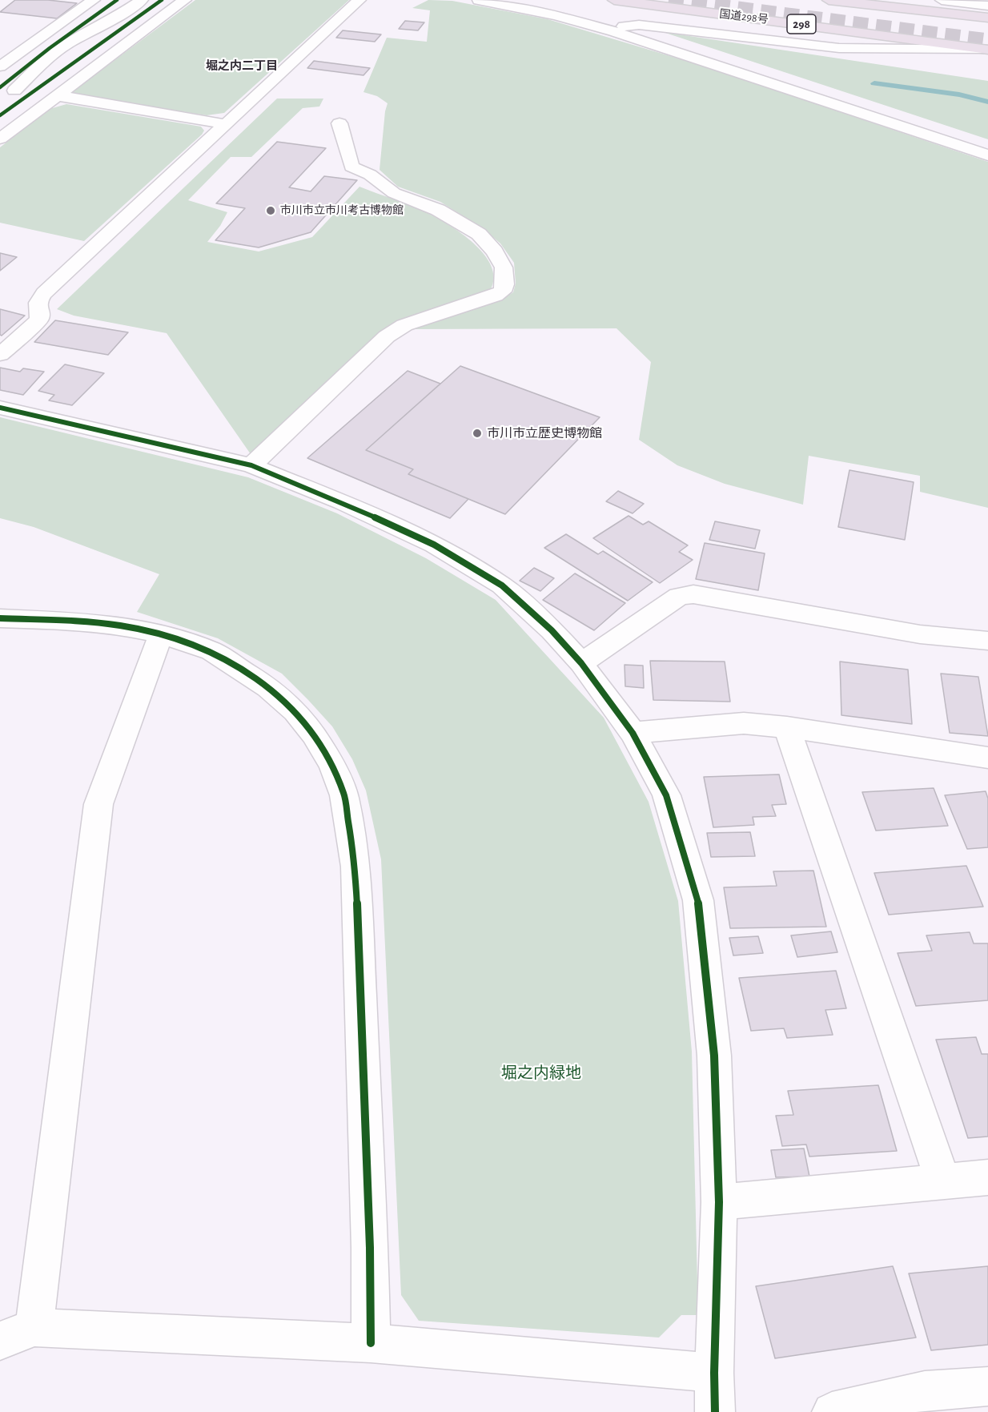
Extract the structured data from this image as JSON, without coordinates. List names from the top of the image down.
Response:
{
  "streets": {
    "highway": ["国道298号", "298"]
  },
  "districts": ["堀之内二丁目"],
  "parks": ["堀之内緑地"],
  "places": ["市川市立市川考古博物館", "市川市立歴史博物館"]
}
